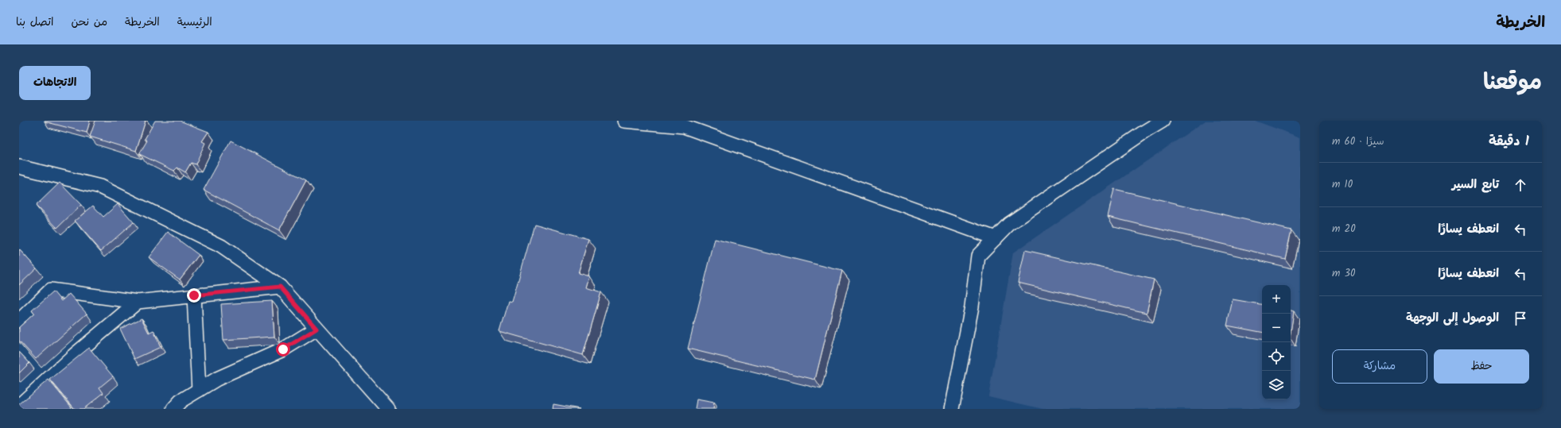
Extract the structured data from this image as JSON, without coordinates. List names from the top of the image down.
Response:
{
  "page": {
    "header": "الخريطة",
    "nav": [
      "الرئيسية",
      "الخريطة",
      "من نحن",
      "اتصل بنا"
    ],
    "title": "موقعنا",
    "buttons": [
      "الاتجاهات",
      ["حفظ", "مشاركة"]
    ],
    "heading": ["1 دقيقة", "سيرًا · 60 m"],
    "list": [
      ["تابع السير", "10 m"],
      ["انعطف يسارًا", "20 m"],
      ["انعطف يسارًا", "30 m"],
      "الوصول إلى الوجهة"
    ],
    "map_buttons": ["+", "−"]
  }
}
